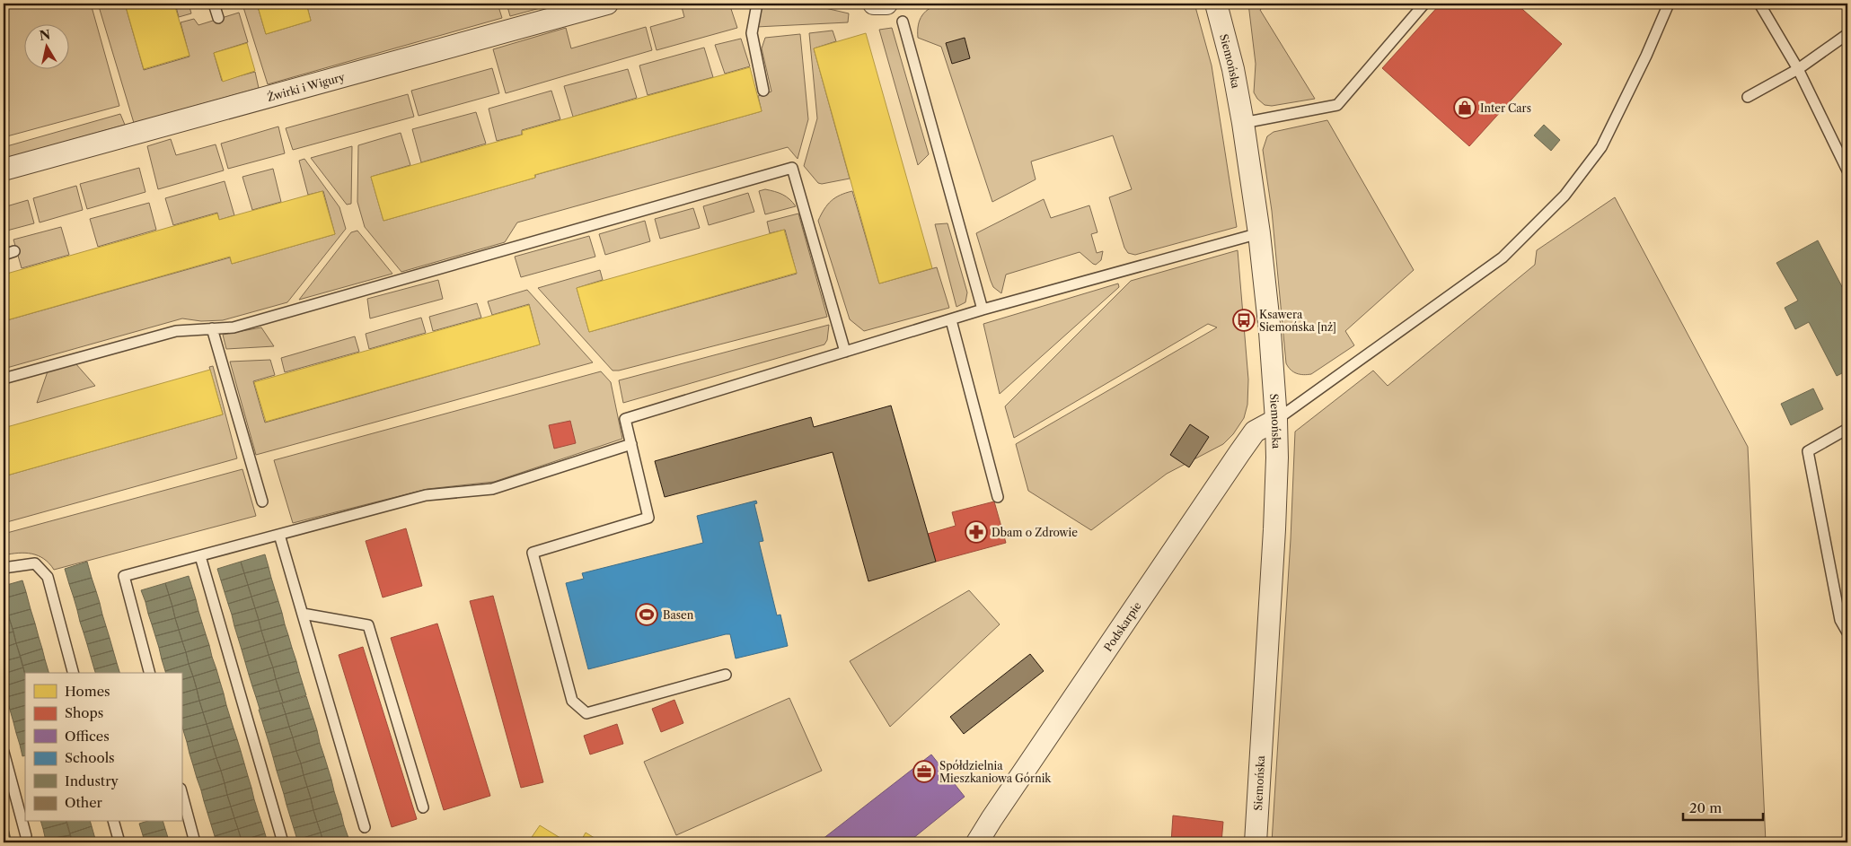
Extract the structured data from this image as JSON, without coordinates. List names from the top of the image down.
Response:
{
  "streets": {
    "street": ["Siemońska", "Żwirki i Wigury", "Podskarpie"]
  },
  "crossings": [
    ["Siemońska", "Podskarpie"]
  ],
  "places": {
    "shop": ["Inter Cars"],
    "bus stop": ["Ksawera Siemońska [nż]"],
    "pharmacy": ["Dbam o Zdrowie"],
    "sports": ["Basen"],
    "office": ["Spółdzielnia Mieszkaniowa Górnik"]
  },
  "legend": [
    "Homes",
    "Shops",
    "Offices",
    "Schools",
    "Industry",
    "Other"
  ],
  "scale_bar": "20 m",
  "north": "top"
}
